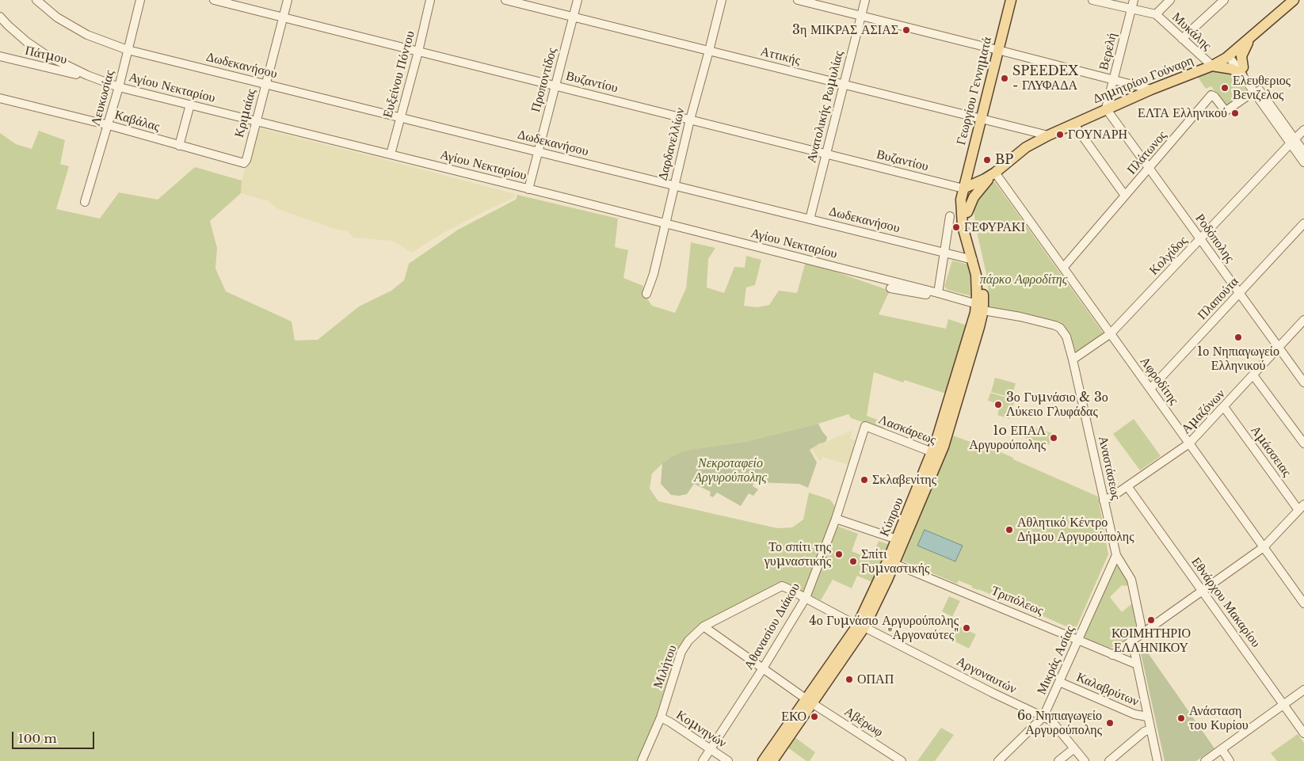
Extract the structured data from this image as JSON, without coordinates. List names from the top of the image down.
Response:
{
  "streets": {
    "main road": ["Δημητρίου Γούναρη", "Γεωργίου Γεννηματά", "Κύπρου"],
    "street": [
      "Μυκάλης",
      "Βερελή",
      "Πάτμου",
      "Αττικής",
      "Δωδεκανήσου",
      "Ευξείνου Πόντου",
      "Προποντίδος",
      "Βυζαντίου",
      "Αγίου Νεκταρίου",
      "Λευκωσίας",
      "Ανατολικής Ρωμυλίας",
      "Κριμαίας",
      "Καβάλας",
      "Δαρδανελλίων",
      "Πλάτωνος",
      "Ροδόπολης",
      "Κολχίδος",
      "Πλαπούτα",
      "Αφροδίτης",
      "Αμαζόνων",
      "Λασκάρεως",
      "Αμάσσειας",
      "Αναστάσεως",
      "Τριπόλεως",
      "Εθνάρχου Μακαρίου",
      "Αθανασίου Διάκου",
      "Μικράς Ασίας",
      "Μιλήτου",
      "Αργοναυτών",
      "Καλαβρύτων",
      "Αβέρωφ",
      "Κομνηνών"
    ]
  },
  "crossings": [
    ["Μυκάλης", "Δημητρίου Γούναρη"],
    ["Βερελή", "Δημητρίου Γούναρη"],
    ["Βερελή", "Ροδόπολης"],
    ["Πάτμου", "Αγίου Νεκταρίου"],
    ["Αττικής", "Προποντίδος"],
    ["Αττικής", "Δημητρίου Γούναρη"],
    ["Αττικής", "Γεωργίου Γεννηματά"],
    ["Αττικής", "Ανατολικής Ρωμυλίας"],
    ["Αττικής", "Δαρδανελλίων"],
    ["Δωδεκανήσου", "Ευξείνου Πόντου"],
    ["Δωδεκανήσου", "Προποντίδος"],
    ["Δωδεκανήσου", "Γεωργίου Γεννηματά"],
    ["Δωδεκανήσου", "Λευκωσίας"],
    ["Δωδεκανήσου", "Ανατολικής Ρωμυλίας"],
    ["Δωδεκανήσου", "Κριμαίας"],
    ["Δωδεκανήσου", "Δαρδανελλίων"],
    ["Ευξείνου Πόντου", "Βυζαντίου"],
    ["Ευξείνου Πόντου", "Αγίου Νεκταρίου"],
    ["Προποντίδος", "Βυζαντίου"],
    ["Προποντίδος", "Αγίου Νεκταρίου"],
    ["Δημητρίου Γούναρη", "Ροδόπολης"],
    ["Δημητρίου Γούναρη", "Αφροδίτης"],
    ["Βυζαντίου", "Γεωργίου Γεννηματά"],
    ["Βυζαντίου", "Ανατολικής Ρωμυλίας"],
    ["Βυζαντίου", "Κριμαίας"],
    ["Βυζαντίου", "Δαρδανελλίων"],
    ["Αγίου Νεκταρίου", "Γεωργίου Γεννηματά"],
    ["Αγίου Νεκταρίου", "Λευκωσίας"],
    ["Αγίου Νεκταρίου", "Κριμαίας"],
    ["Αγίου Νεκταρίου", "Δαρδανελλίων"],
    ["Αγίου Νεκταρίου", "Κολχίδος"],
    ["Αγίου Νεκταρίου", "Αναστάσεως"],
    ["Αγίου Νεκταρίου", "Κύπρου"],
    ["Γεωργίου Γεννηματά", "Κύπρου"],
    ["Λευκωσίας", "Καβάλας"],
    ["Κριμαίας", "Καβάλας"],
    ["Πλάτωνος", "Ροδόπολης"],
    ["Πλάτωνος", "Αφροδίτης"],
    ["Ροδόπολης", "Κολχίδος"],
    ["Ροδόπολης", "Πλαπούτα"],
    ["Ροδόπολης", "Αμαζόνων"],
    ["Κολχίδος", "Αφροδίτης"],
    ["Κολχίδος", "Αναστάσεως"],
    ["Πλαπούτα", "Αφροδίτης"],
    ["Αφροδίτης", "Αμαζόνων"],
    ["Αμαζόνων", "Αμάσσειας"],
    ["Αμαζόνων", "Αναστάσεως"],
    ["Αμαζόνων", "Εθνάρχου Μακαρίου"],
    ["Λασκάρεως", "Κύπρου"],
    ["Λασκάρεως", "Αθανασίου Διάκου"],
    ["Αναστάσεως", "Μικράς Ασίας"],
    ["Κύπρου", "Τριπόλεως"],
    ["Κύπρου", "Αργοναυτών"],
    ["Κύπρου", "Αβέρωφ"],
    ["Τριπόλεως", "Μικράς Ασίας"],
    ["Αθανασίου Διάκου", "Μιλήτου"],
    ["Αθανασίου Διάκου", "Αργοναυτών"],
    ["Αθανασίου Διάκου", "Αβέρωφ"],
    ["Αθανασίου Διάκου", "Κομνηνών"],
    ["Μικράς Ασίας", "Αργοναυτών"],
    ["Μικράς Ασίας", "Καλαβρύτων"],
    ["Μιλήτου", "Αργοναυτών"],
    ["Μιλήτου", "Αβέρωφ"],
    ["Μιλήτου", "Κομνηνών"]
  ],
  "parks": ["πάρκο Αφροδίτης", "Νεκροταφείο Αργυρούπολης"],
  "places": [
    "3η ΜΙΚΡΑΣ ΑΣΙΑΣ",
    "SPEEDEX - ΓΛΥΦΑΔΑ",
    "Ελευθεριος Βενιζελος",
    "ΕΛΤΑ Ελληνικού",
    "ΓΟΥΝΑΡΗ",
    "BP",
    "ΓΕΦΥΡΑΚΙ",
    "1ο Νηπιαγωγείο Ελληνικού",
    "3ο Γυμνάσιο & 3ο Λύκειο Γλυφάδας",
    "1o ΕΠΑΛ Αργυρούπολης",
    "Σκλαβενίτης",
    "Αθλητικό Κέντρο Δήμου Αργυρούπολης",
    "Το σπίτι της γυμναστικής",
    "Σπίτι Γυμναστικής",
    "ΚΟΙΜΗΤΗΡΙΟ ΕΛΛΗΝΙΚΟΥ",
    "4ο Γυμνάσιο Αργυρούπολης \"Αργοναύτες\"",
    "ΟΠΑΠ",
    "ΕΚΟ",
    "Ανάσταση του Κυρίου",
    "6ο Νηπιαγωγείο Αργυρούπολης"
  ],
  "scale_bar": "100 m"
}
